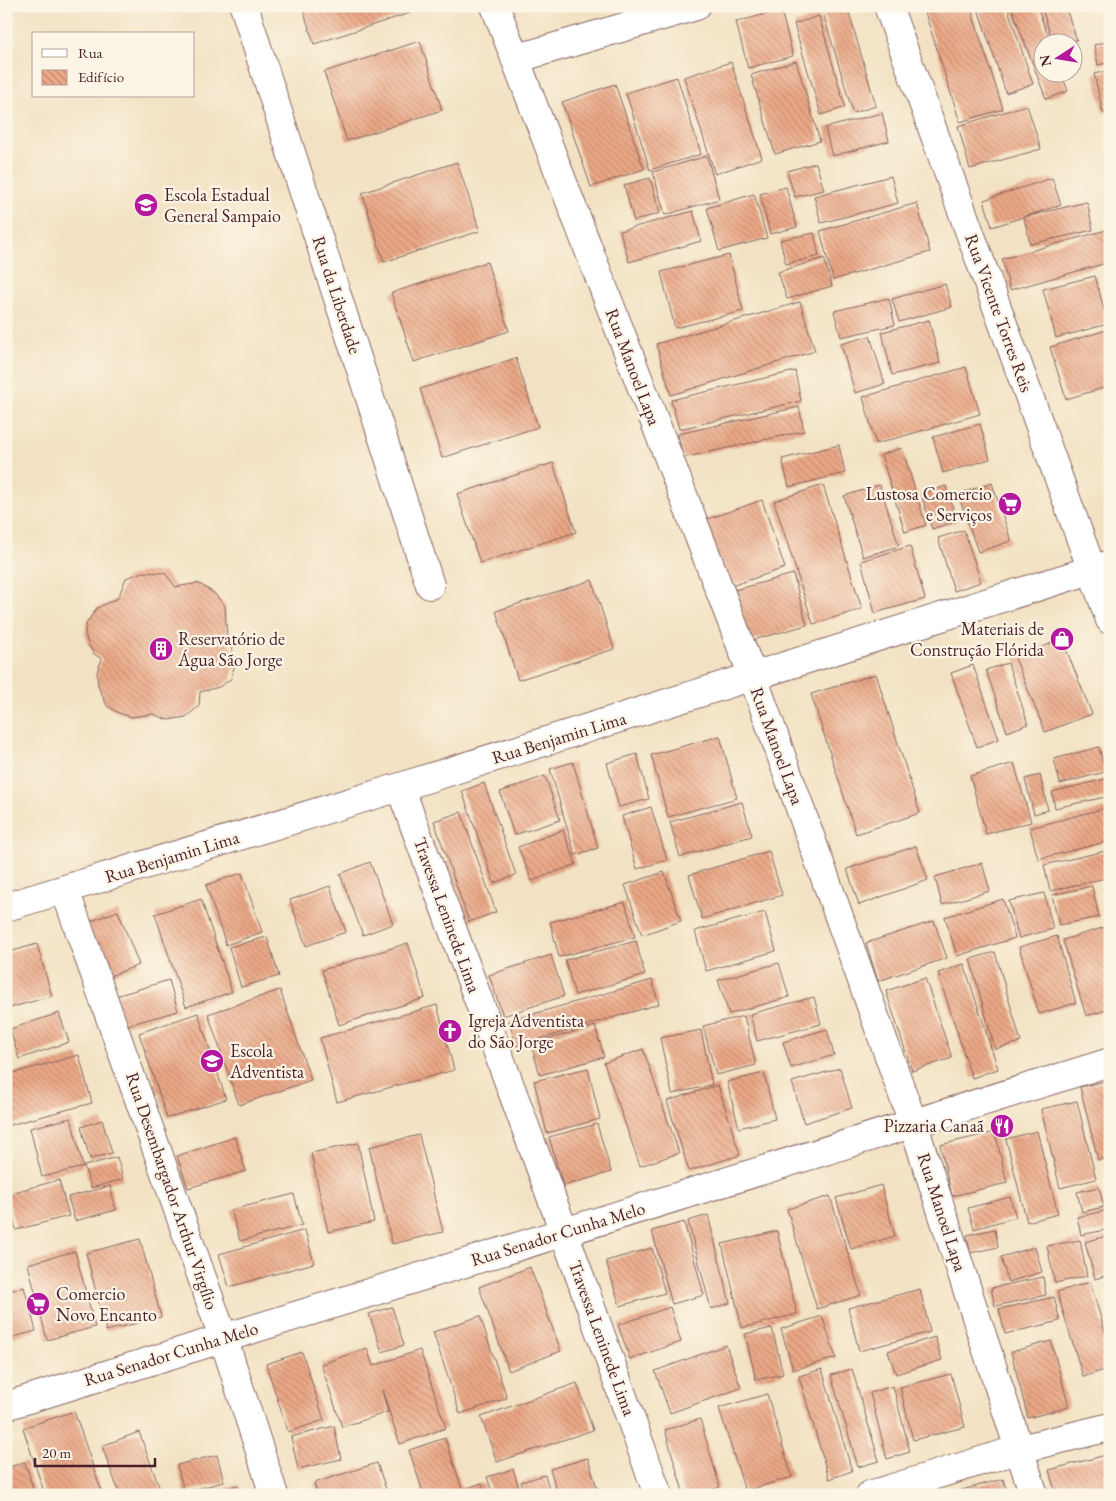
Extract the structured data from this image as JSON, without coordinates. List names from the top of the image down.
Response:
{
  "streets": {
    "street": [
      "Rua da Liberdade",
      "Rua Vicente Torres Reis",
      "Rua Manoel Lapa",
      "Rua Benjamin Lima",
      "Travessa Leninede Lima",
      "Rua Desembargador Arthur Virgílio",
      "Rua Senador Cunha Melo"
    ]
  },
  "crossings": [
    ["Rua Vicente Torres Reis", "Rua Benjamin Lima"],
    ["Rua Manoel Lapa", "Rua Benjamin Lima"],
    ["Rua Manoel Lapa", "Rua Senador Cunha Melo"],
    ["Rua Benjamin Lima", "Travessa Leninede Lima"],
    ["Rua Benjamin Lima", "Rua Desembargador Arthur Virgílio"],
    ["Travessa Leninede Lima", "Rua Senador Cunha Melo"],
    ["Rua Desembargador Arthur Virgílio", "Rua Senador Cunha Melo"]
  ],
  "places": {
    "school or university": ["Escola Estadual General Sampaio", "Escola Adventista"],
    "supermarket": ["Lustosa Comercio e Serviços", "Comercio Novo Encanto"],
    "shop": ["Materiais de Construção Flórida"],
    "building": ["Reservatório de Água São Jorge"],
    "church": ["Igreja Adventista do São Jorge"],
    "restaurant": ["Pizzaria Canaã"]
  },
  "legend": ["Rua", "Edifício"],
  "scale_bar": "20 m",
  "north": "left"
}
